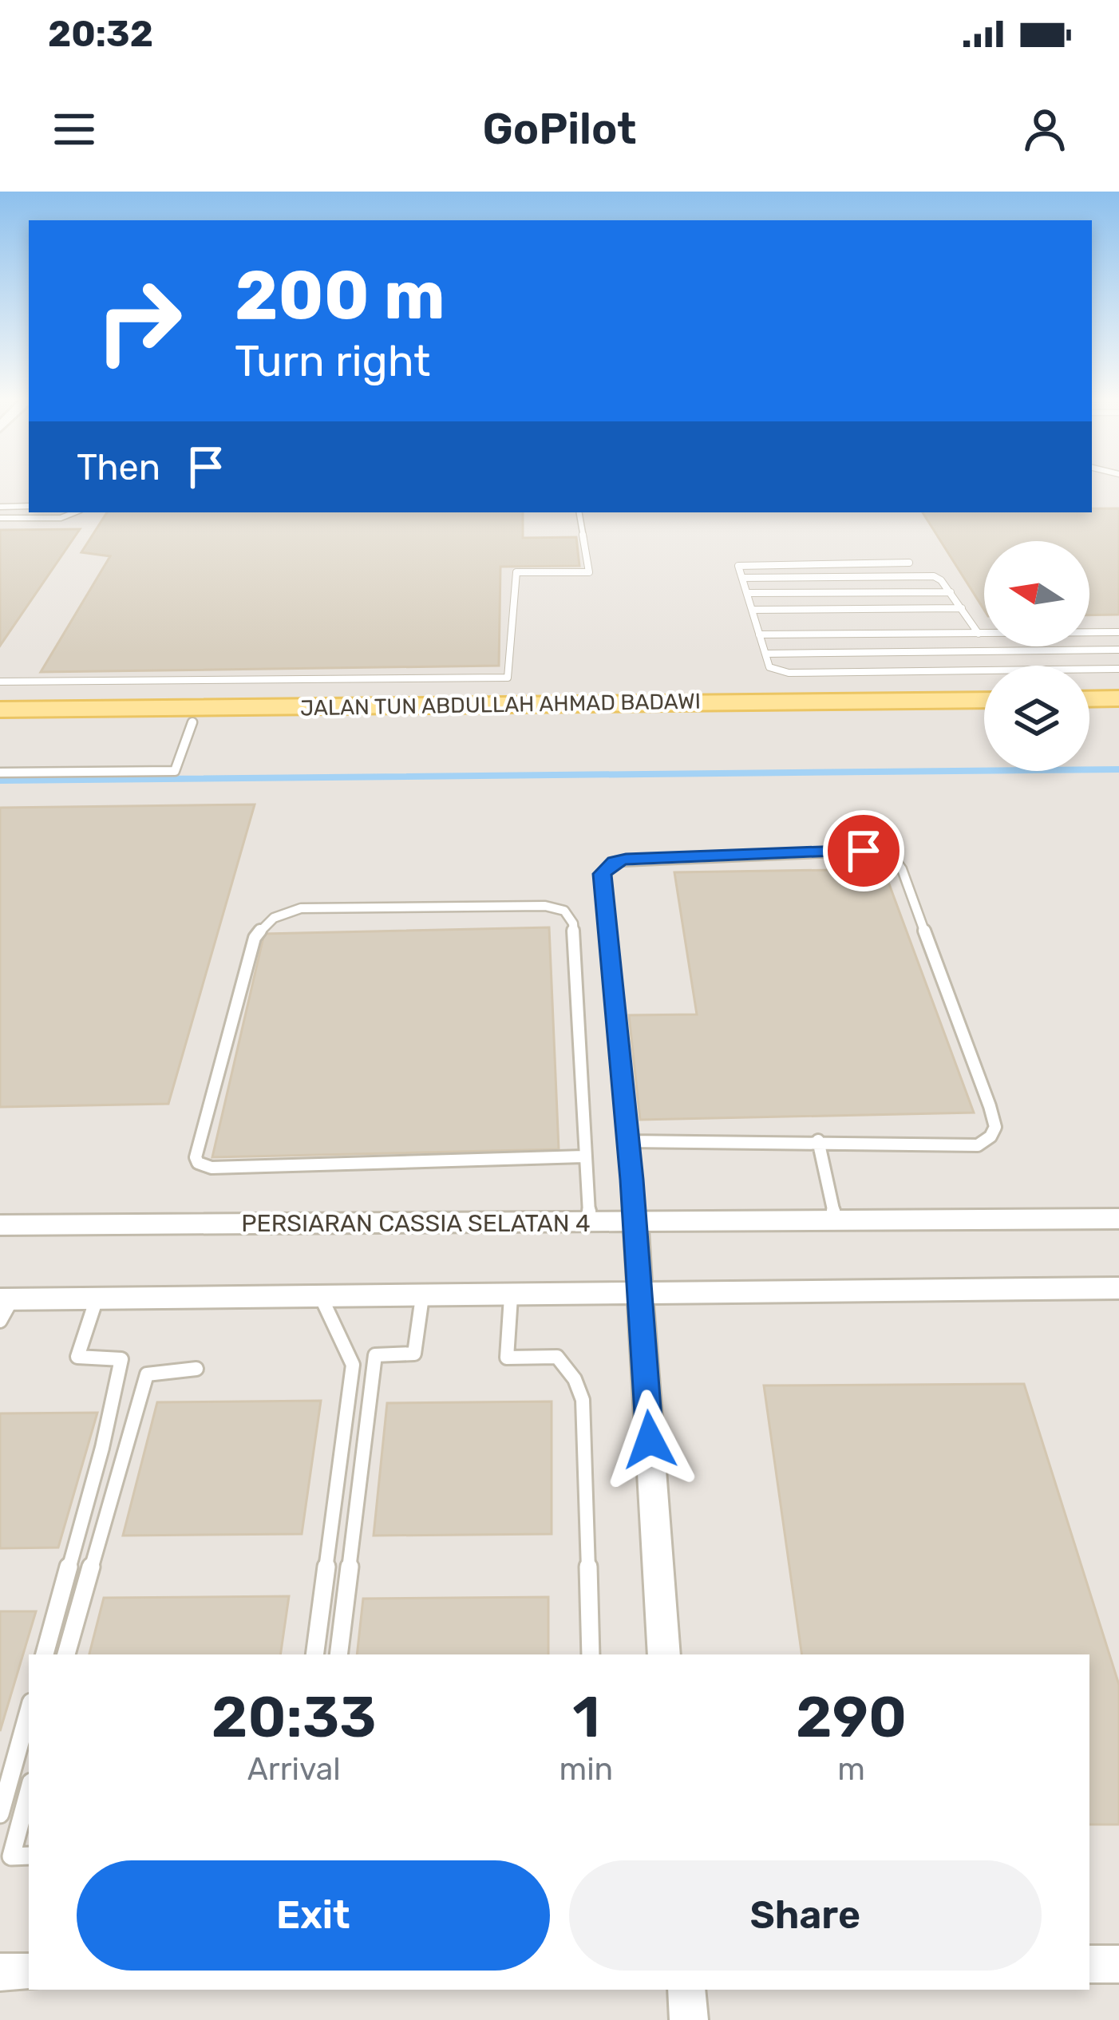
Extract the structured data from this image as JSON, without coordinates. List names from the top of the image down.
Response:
{
  "streets": {
    "main road": ["JALAN TUN ABDULLAH AHMAD BADAWI"],
    "street": ["PERSIARAN CASSIA SELATAN 4"]
  },
  "north": "left",
  "page": {
    "status": "20:32",
    "header": "GoPilot",
    "turn": ["200 m", "Turn right"],
    "then": "Then",
    "eta": [
      "20:33",
      "Arrival",
      "1",
      "min",
      "290",
      "m"
    ],
    "buttons": ["Exit", "Share"]
  }
}
